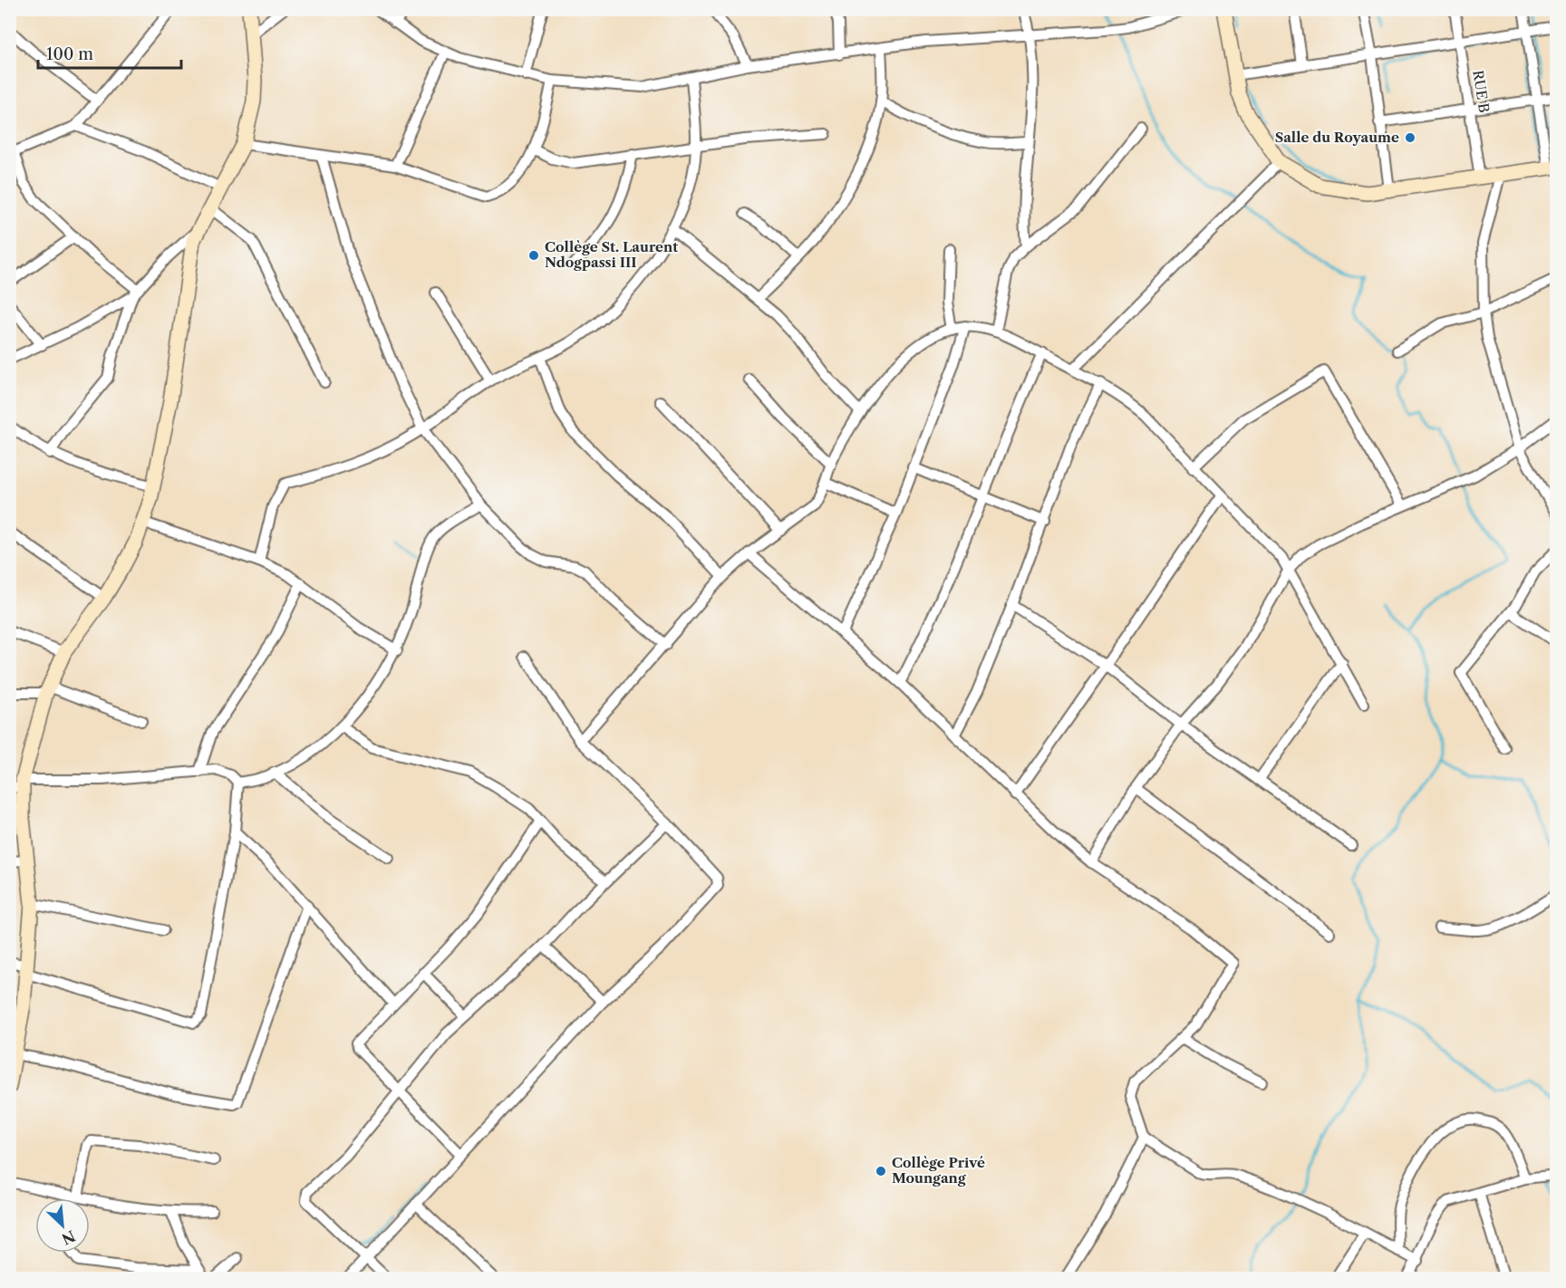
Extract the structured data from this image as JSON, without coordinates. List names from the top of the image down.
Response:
{
  "streets": {
    "street": ["RUE B"]
  },
  "places": ["Salle du Royaume", "Collège St. Laurent Ndogpassi III", "Collège Privé Moungang"],
  "scale_bar": "100 m",
  "north": "bottom right"
}
